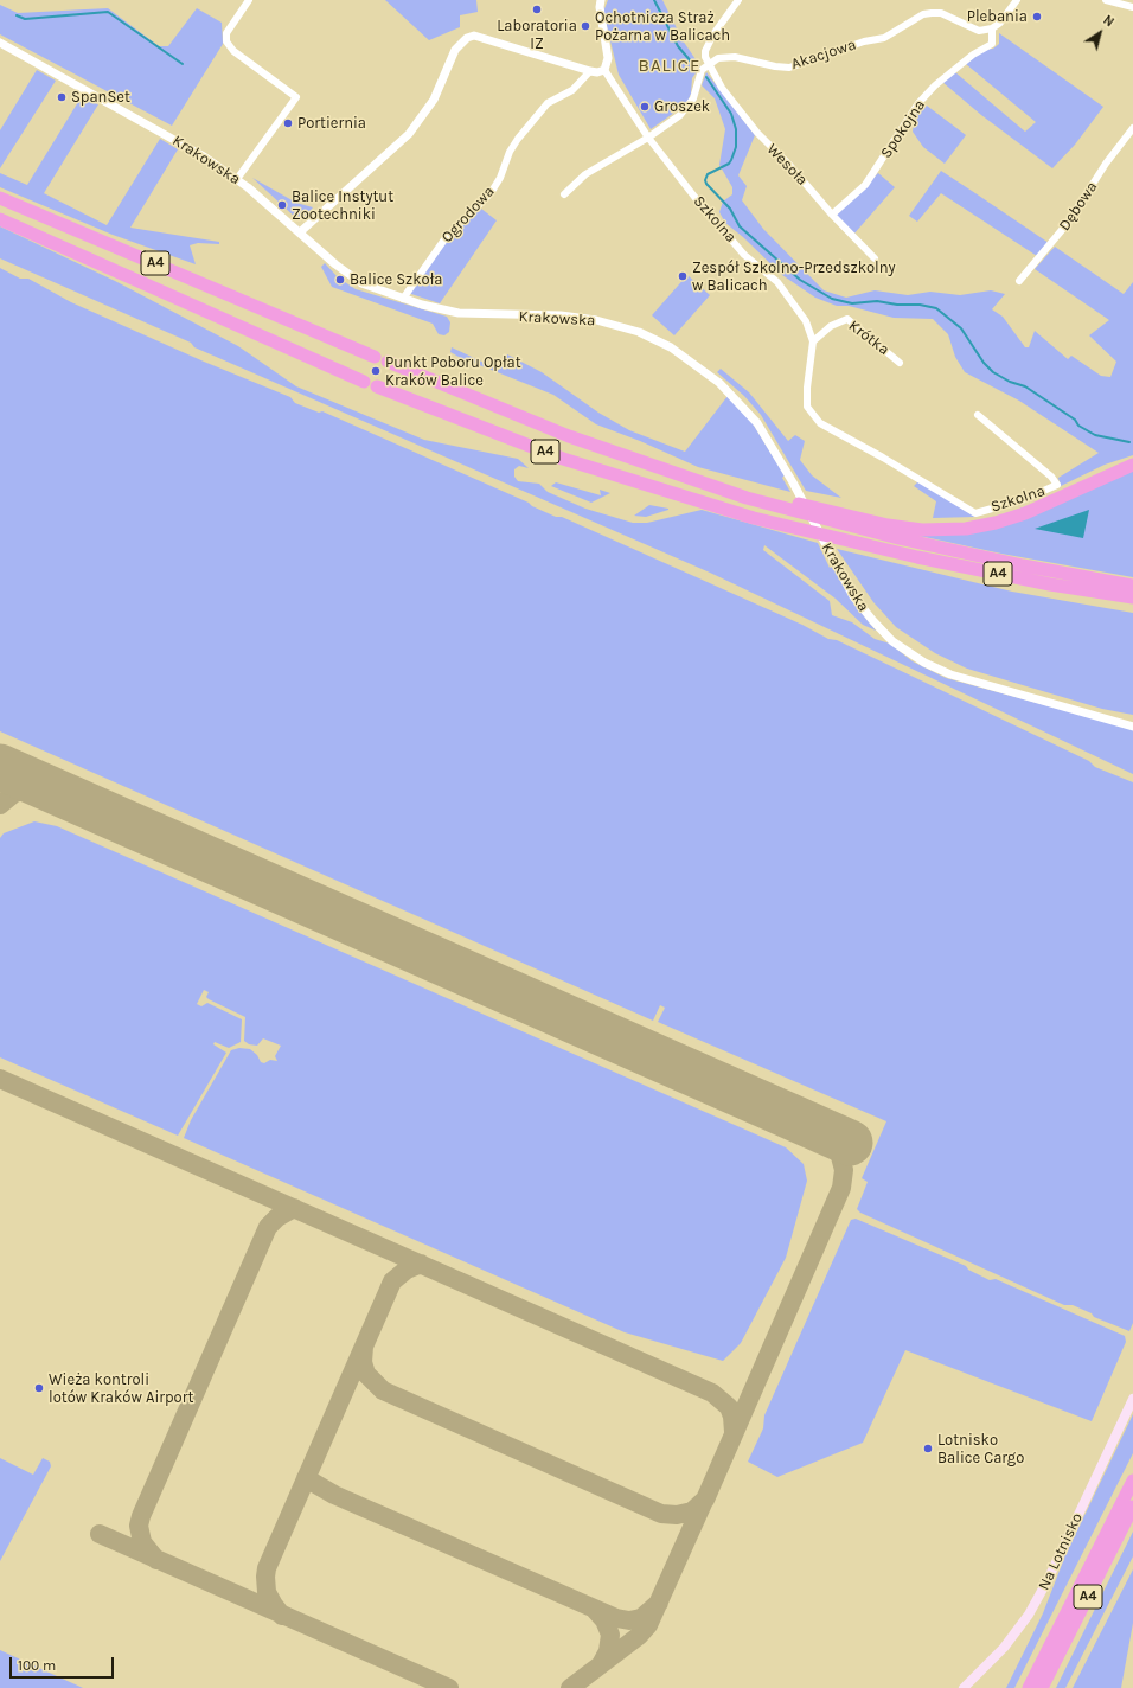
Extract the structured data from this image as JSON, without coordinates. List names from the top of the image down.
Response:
{
  "streets": {
    "highway": ["A4"],
    "main road": ["Na Lotnisko"],
    "street": [
      "Akacjowa",
      "Spokojna",
      "Krakowska",
      "Wesoła",
      "Dębowa",
      "Ogrodowa",
      "Szkolna",
      "Krótka"
    ]
  },
  "crossings": [
    ["Akacjowa", "Spokojna"],
    ["Akacjowa", "Wesoła"],
    ["Spokojna", "Wesoła"],
    ["Krakowska", "Ogrodowa"],
    ["Szkolna", "Krótka"]
  ],
  "districts": ["BALICE"],
  "places": [
    "Laboratoria IZ",
    "Plebania",
    "Ochotnicza Straż Pożarna w Balicach",
    "SpanSet",
    "Groszek",
    "Portiernia",
    "Balice Instytut Zootechniki",
    "Zespół Szkolno-Przedszkolny w Balicach",
    "Balice Szkoła",
    "Punkt Poboru Opłat Kraków Balice",
    "Wieża kontroli lotów Kraków Airport",
    "Lotnisko Balice Cargo"
  ],
  "scale_bar": "100 m",
  "north": "top right"
}
